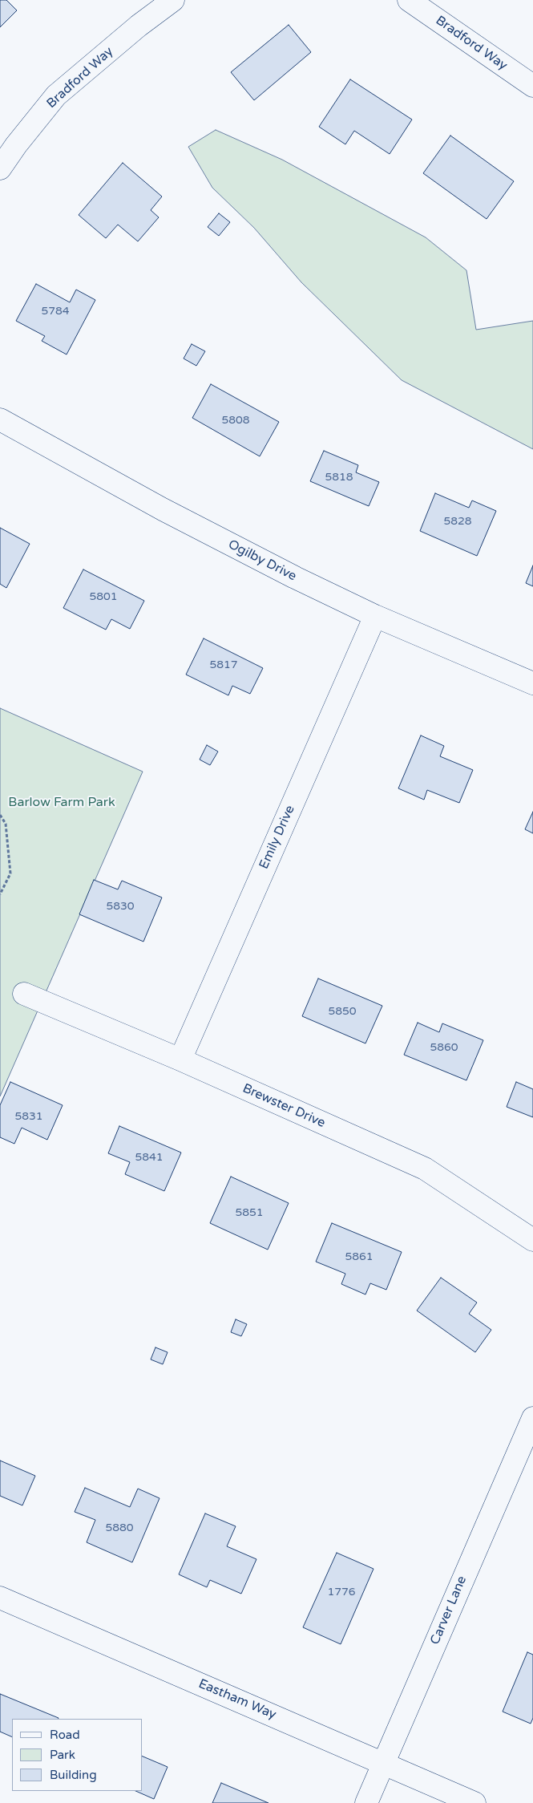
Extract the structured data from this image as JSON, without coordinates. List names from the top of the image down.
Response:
{
  "streets": {
    "street": [
      "Bradford Way",
      "Ogilby Drive",
      "Emily Drive",
      "Brewster Drive",
      "Carver Lane",
      "Eastham Way"
    ]
  },
  "crossings": [
    ["Ogilby Drive", "Emily Drive"],
    ["Emily Drive", "Brewster Drive"],
    ["Carver Lane", "Eastham Way"]
  ],
  "parks": ["Barlow Farm Park"],
  "house_numbers": [
    "5784",
    "5808",
    "5818",
    "5828",
    "5801",
    "5817",
    "5830",
    "5850",
    "5860",
    "5831",
    "5841",
    "5851",
    "5861",
    "5880",
    "1776"
  ],
  "legend": ["Road", "Park", "Building"]
}
